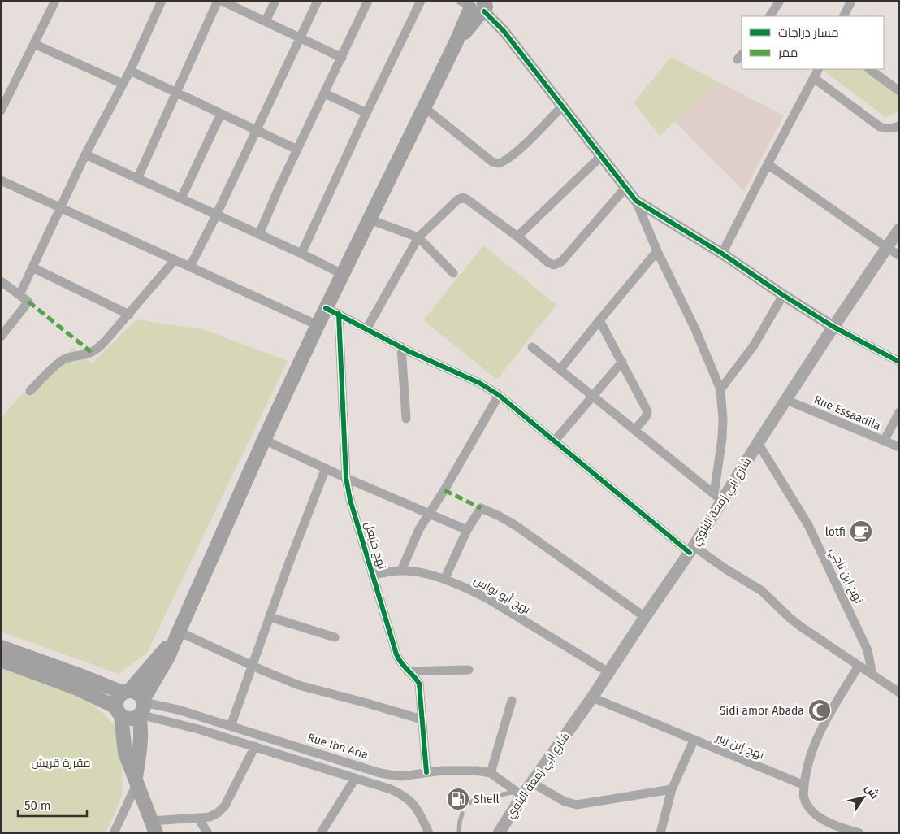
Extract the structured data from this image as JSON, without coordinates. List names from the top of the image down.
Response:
{
  "streets": {
    "main road": ["شارع ابي زمعة البلوي"],
    "street": [
      "Rue Essaadila",
      "نهج حنبعل",
      "نهج ابن ناجي",
      "نهج أبو نواس",
      "Rue Ibn Aria",
      "نهج إبن زبير"
    ]
  },
  "crossings": [
    ["Rue Essaadila", "شارع ابي زمعة البلوي"],
    ["شارع ابي زمعة البلوي", "نهج ابن ناجي"],
    ["شارع ابي زمعة البلوي", "نهج أبو نواس"],
    ["شارع ابي زمعة البلوي", "Rue Ibn Aria"],
    ["شارع ابي زمعة البلوي", "نهج إبن زبير"],
    ["نهج حنبعل", "نهج أبو نواس"],
    ["نهج حنبعل", "Rue Ibn Aria"]
  ],
  "parks": ["مقبرة قريش"],
  "places": {
    "cafe": ["lotfi"],
    "mosque": ["Sidi amor Abada"],
    "fuel station": ["Shell"]
  },
  "legend": ["مسار دراجات", "ممر"],
  "scale_bar": "50 m",
  "north": "top right"
}
